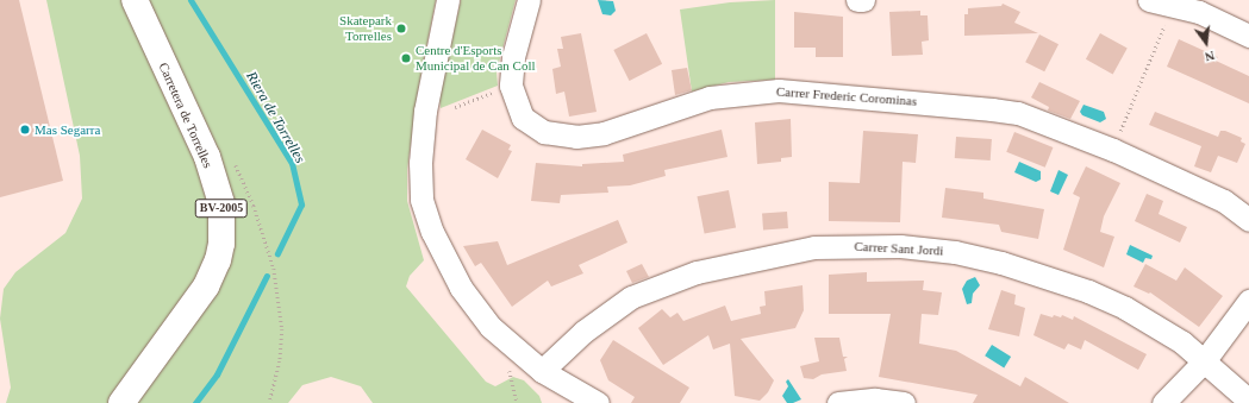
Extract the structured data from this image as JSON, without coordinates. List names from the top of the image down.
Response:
{
  "streets": {
    "main road": ["Carretera de Torrelles", "BV-2005"],
    "street": ["Carrer Frederic Corominas", "Carrer Sant Jordi"]
  },
  "water": ["Riera de Torrelles"],
  "places": ["Skatepark Torrelles", "Centre d'Esports Municipal de Can Coll", "Mas Segarra"],
  "north": "bottom"
}
